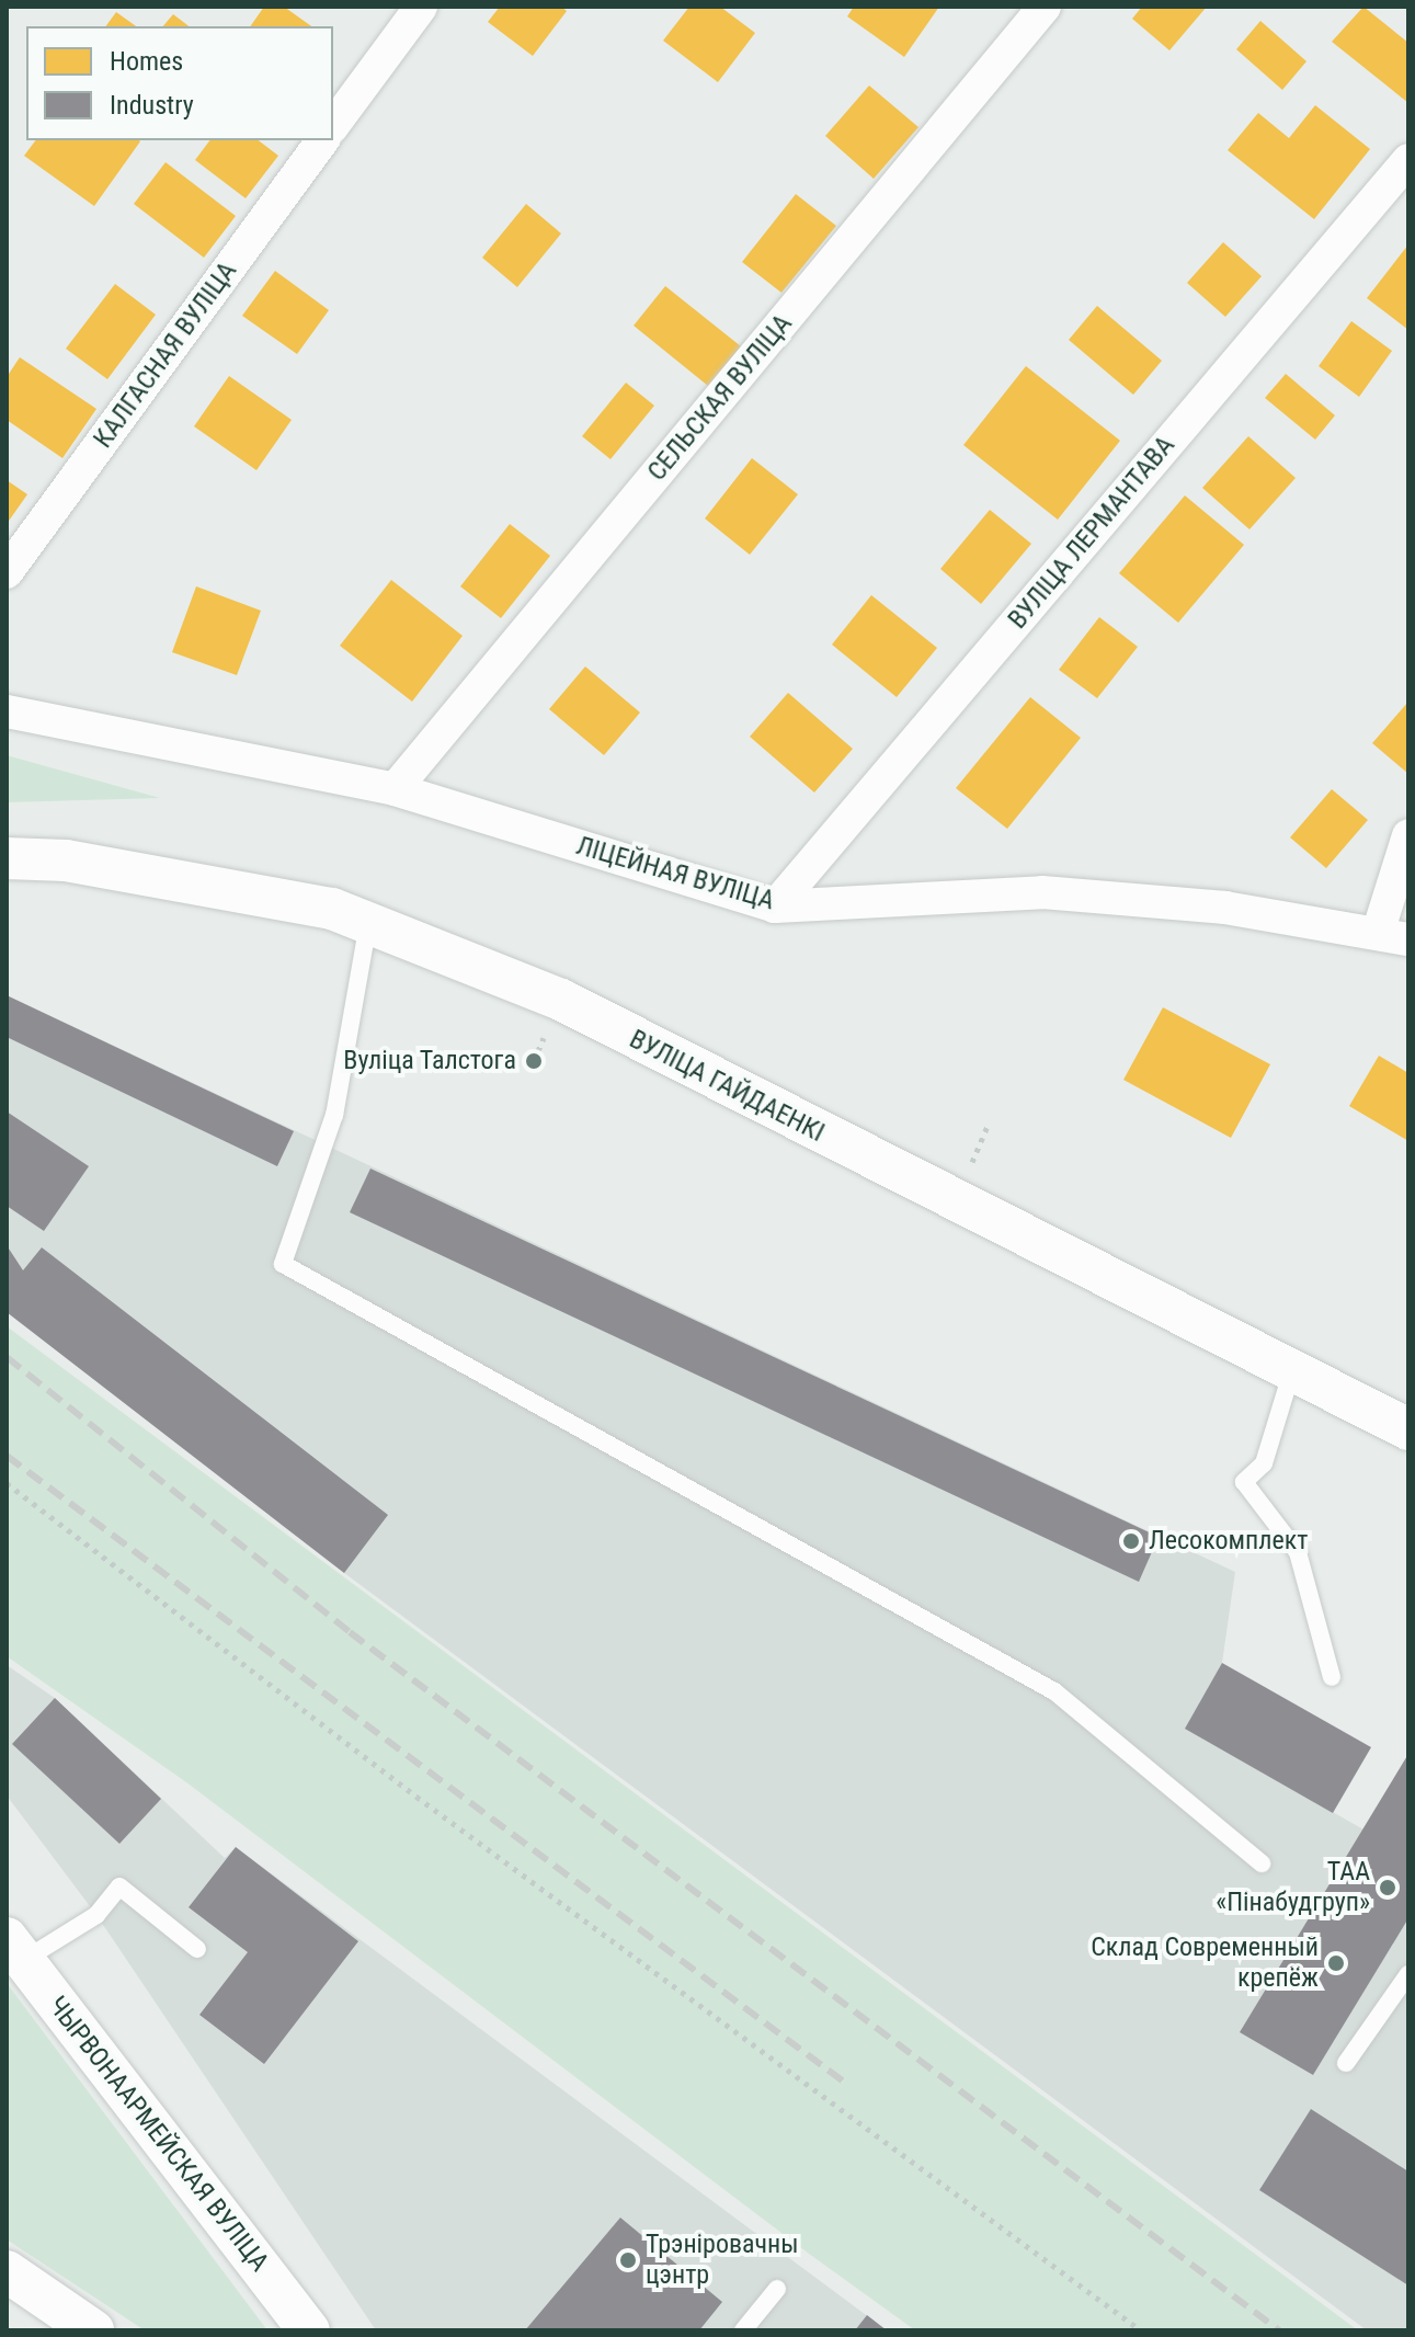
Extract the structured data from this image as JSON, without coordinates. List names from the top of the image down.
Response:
{
  "streets": {
    "street": [
      "КАЛГАСНАЯ ВУЛІЦА",
      "СЕЛЬСКАЯ ВУЛІЦА",
      "ВУЛІЦА ЛЕРМАНТАВА",
      "ЛІЦЕЙНАЯ ВУЛІЦА",
      "ВУЛІЦА ГАЙДАЕНКІ",
      "ЧЫРВОНААРМЕЙСКАЯ ВУЛІЦА"
    ]
  },
  "crossings": [
    ["СЕЛЬСКАЯ ВУЛІЦА", "ЛІЦЕЙНАЯ ВУЛІЦА"],
    ["ВУЛІЦА ЛЕРМАНТАВА", "ЛІЦЕЙНАЯ ВУЛІЦА"]
  ],
  "places": [
    "Вуліца Талстога",
    "Лесокомплект",
    "ТАА «Пінабудгруп»",
    "Склад Современный крепёж",
    "Трэніровачны цэнтр"
  ],
  "legend": ["Homes", "Industry"]
}
